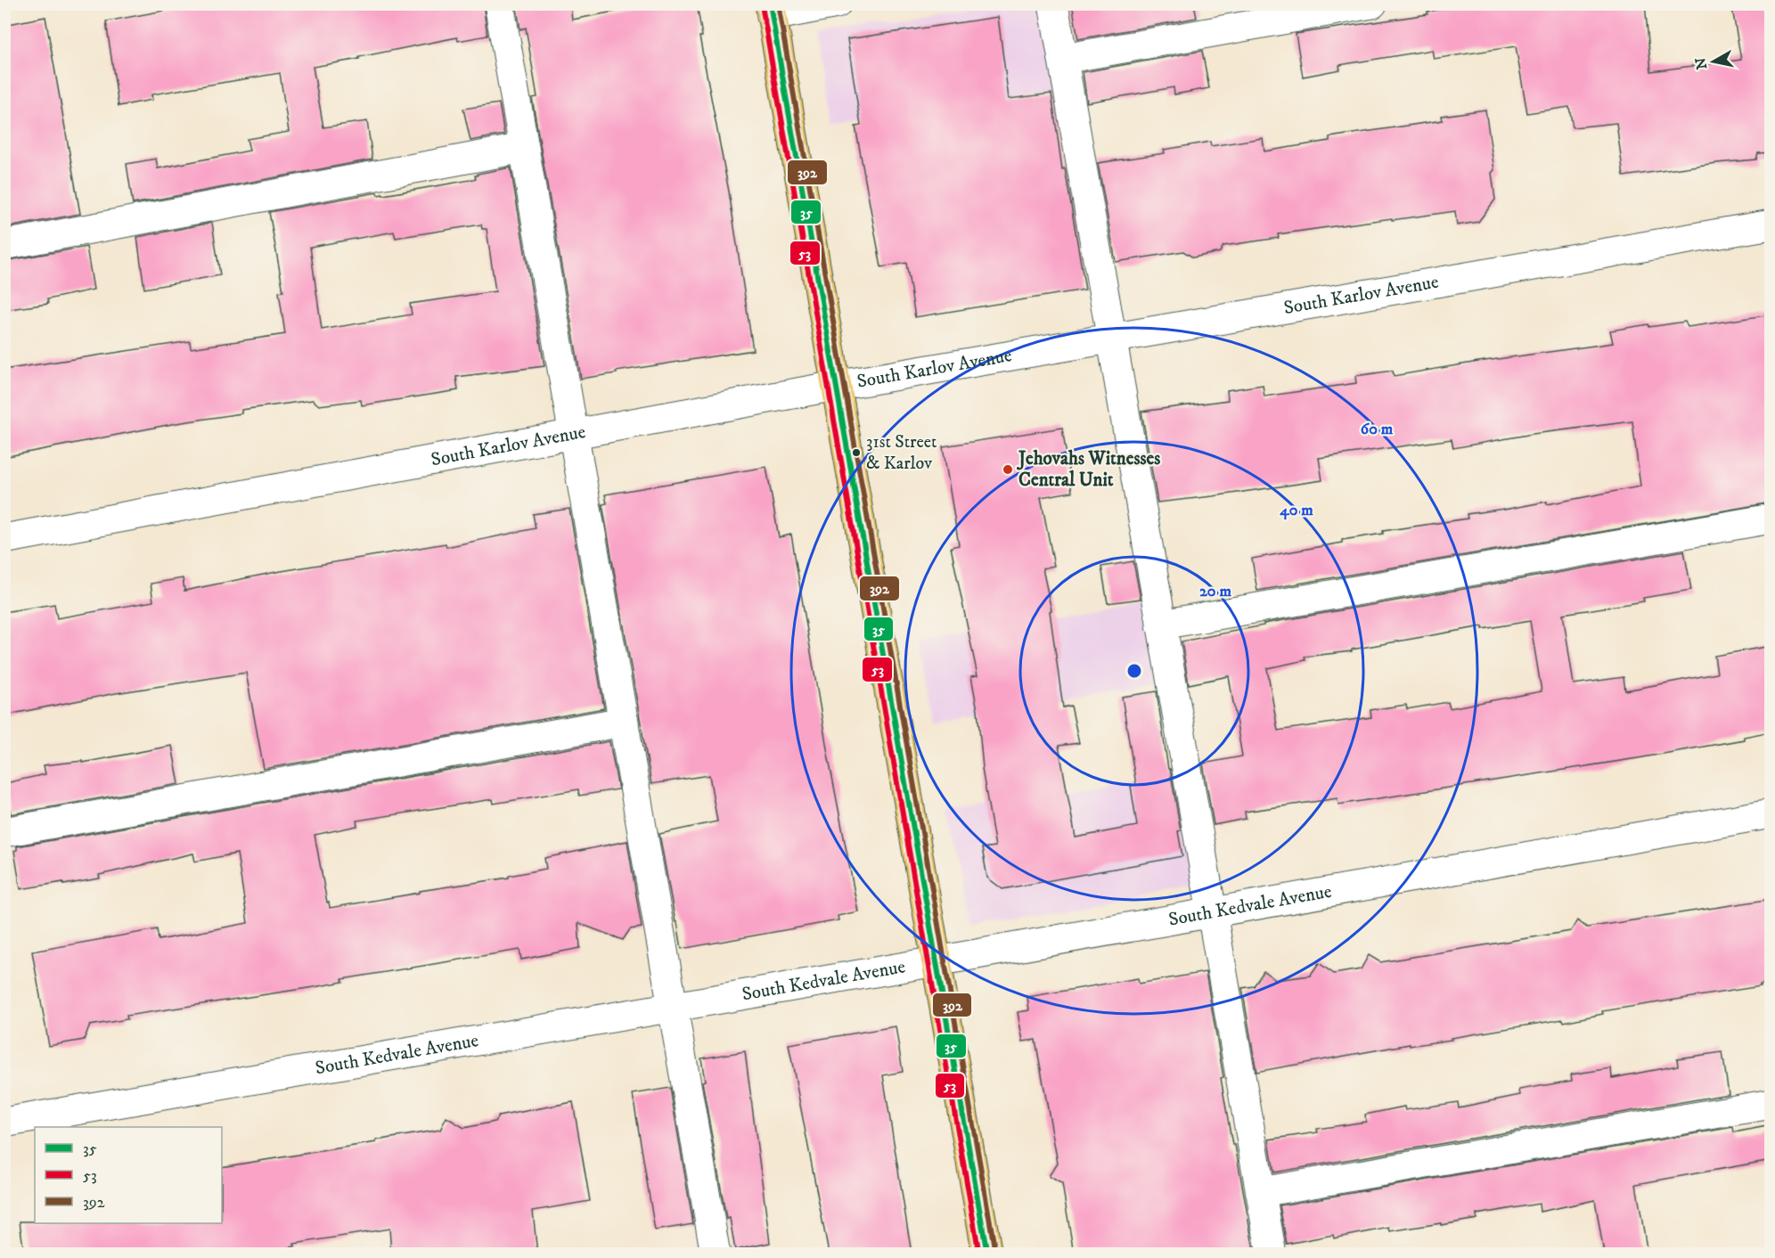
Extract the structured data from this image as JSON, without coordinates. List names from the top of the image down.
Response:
{
  "streets": {
    "street": ["South Karlov Avenue", "South Kedvale Avenue"]
  },
  "places": ["31st Street & Karlov", "Jehovahs Witnesses Central Unit"],
  "lines": ["transit line 35", "transit line 392", "transit line 53"],
  "legend": ["35", "53", "392"],
  "north": "left",
  "rings": ["60 m", "40 m", "20 m"]
}
